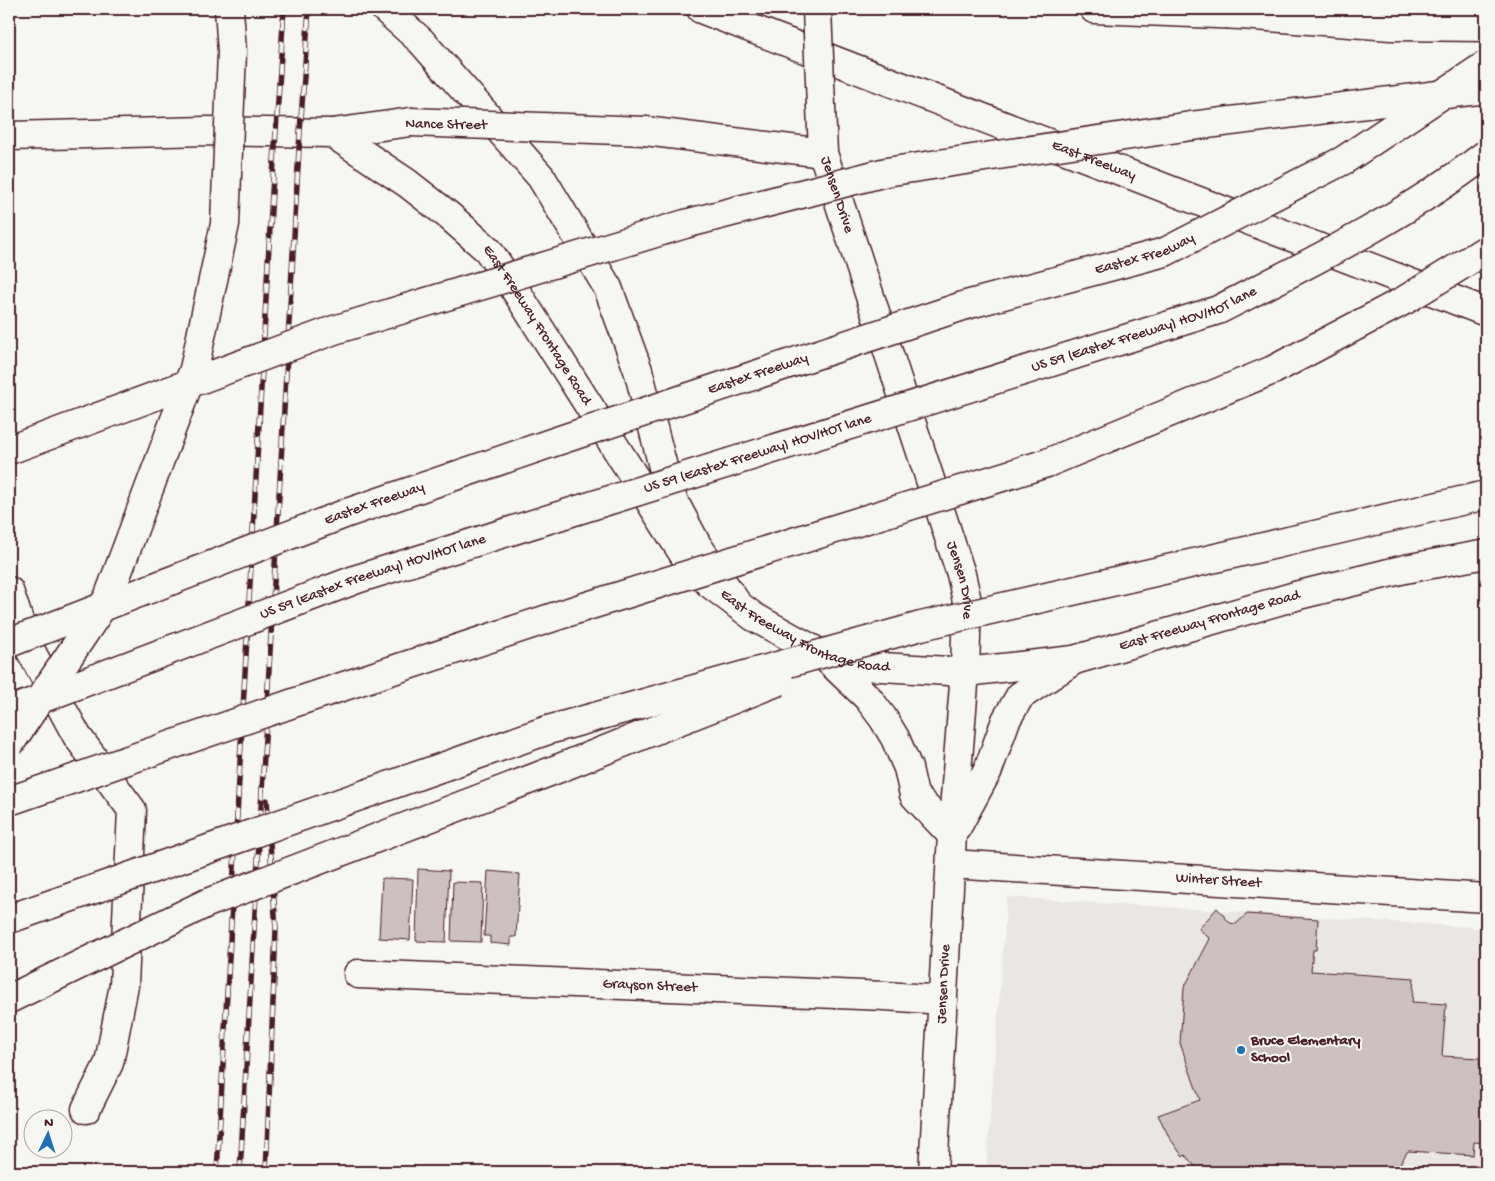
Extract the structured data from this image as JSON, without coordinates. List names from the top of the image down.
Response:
{
  "streets": {
    "main road": [
      "Nance Street",
      "East Freeway",
      "Jensen Drive",
      "Eastex Freeway",
      "East Freeway Frontage Road",
      "US 59 (Eastex Freeway) HOV/HOT lane",
      "Winter Street",
      "Grayson Street"
    ]
  },
  "crossings": [
    ["Nance Street", "Jensen Drive"],
    ["Nance Street", "East Freeway Frontage Road"],
    ["Jensen Drive", "East Freeway Frontage Road"],
    ["Jensen Drive", "Winter Street"],
    ["Jensen Drive", "Grayson Street"]
  ],
  "places": ["Bruce Elementary School"],
  "north": "top"
}
